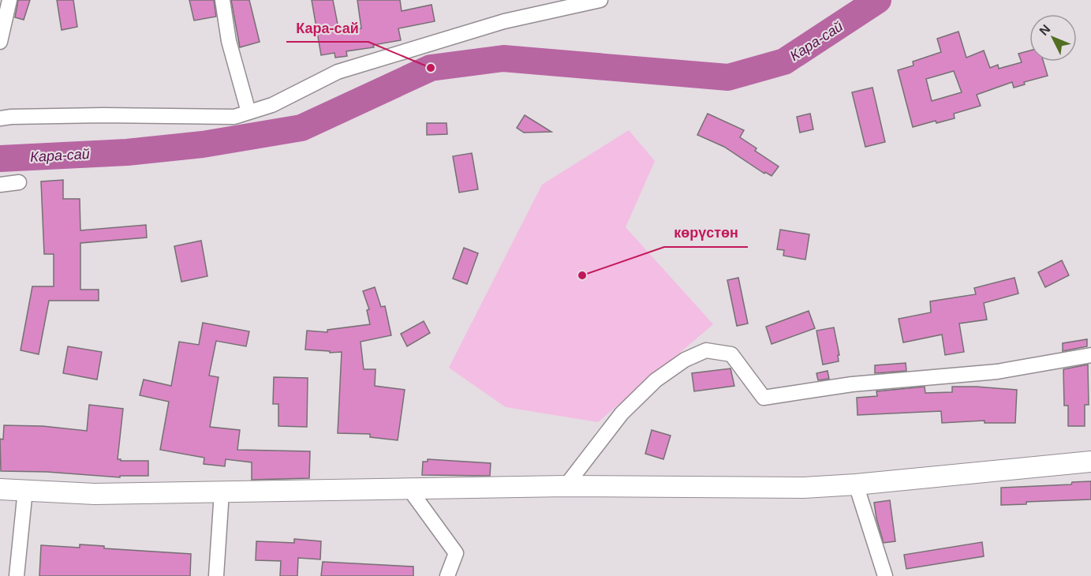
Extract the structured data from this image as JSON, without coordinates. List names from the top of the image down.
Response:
{
  "water": ["Кара-сай"],
  "places": ["Кара-сай", "көрүстөн"],
  "north": "top left"
}
